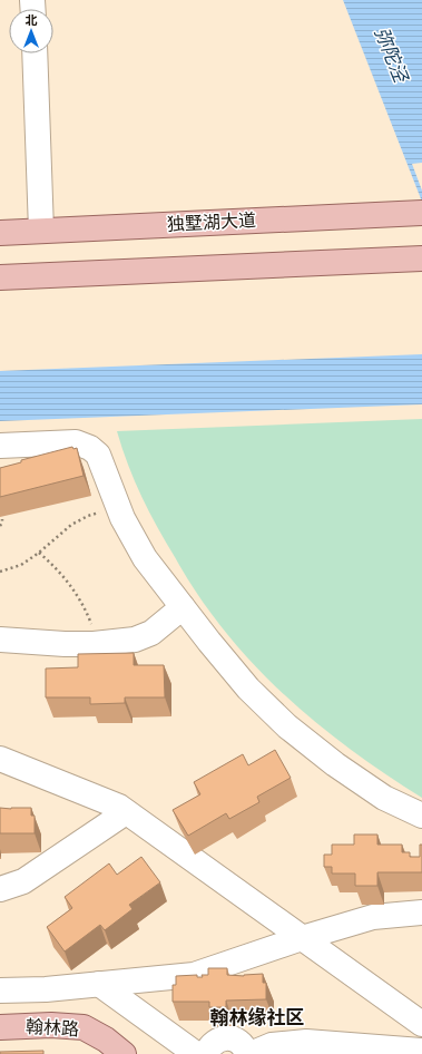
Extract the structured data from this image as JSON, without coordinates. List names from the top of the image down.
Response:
{
  "streets": {
    "main road": ["独墅湖大道", "翰林路"]
  },
  "districts": ["翰林缘社区"],
  "water": ["弥陀泾"],
  "north": "top"
}
